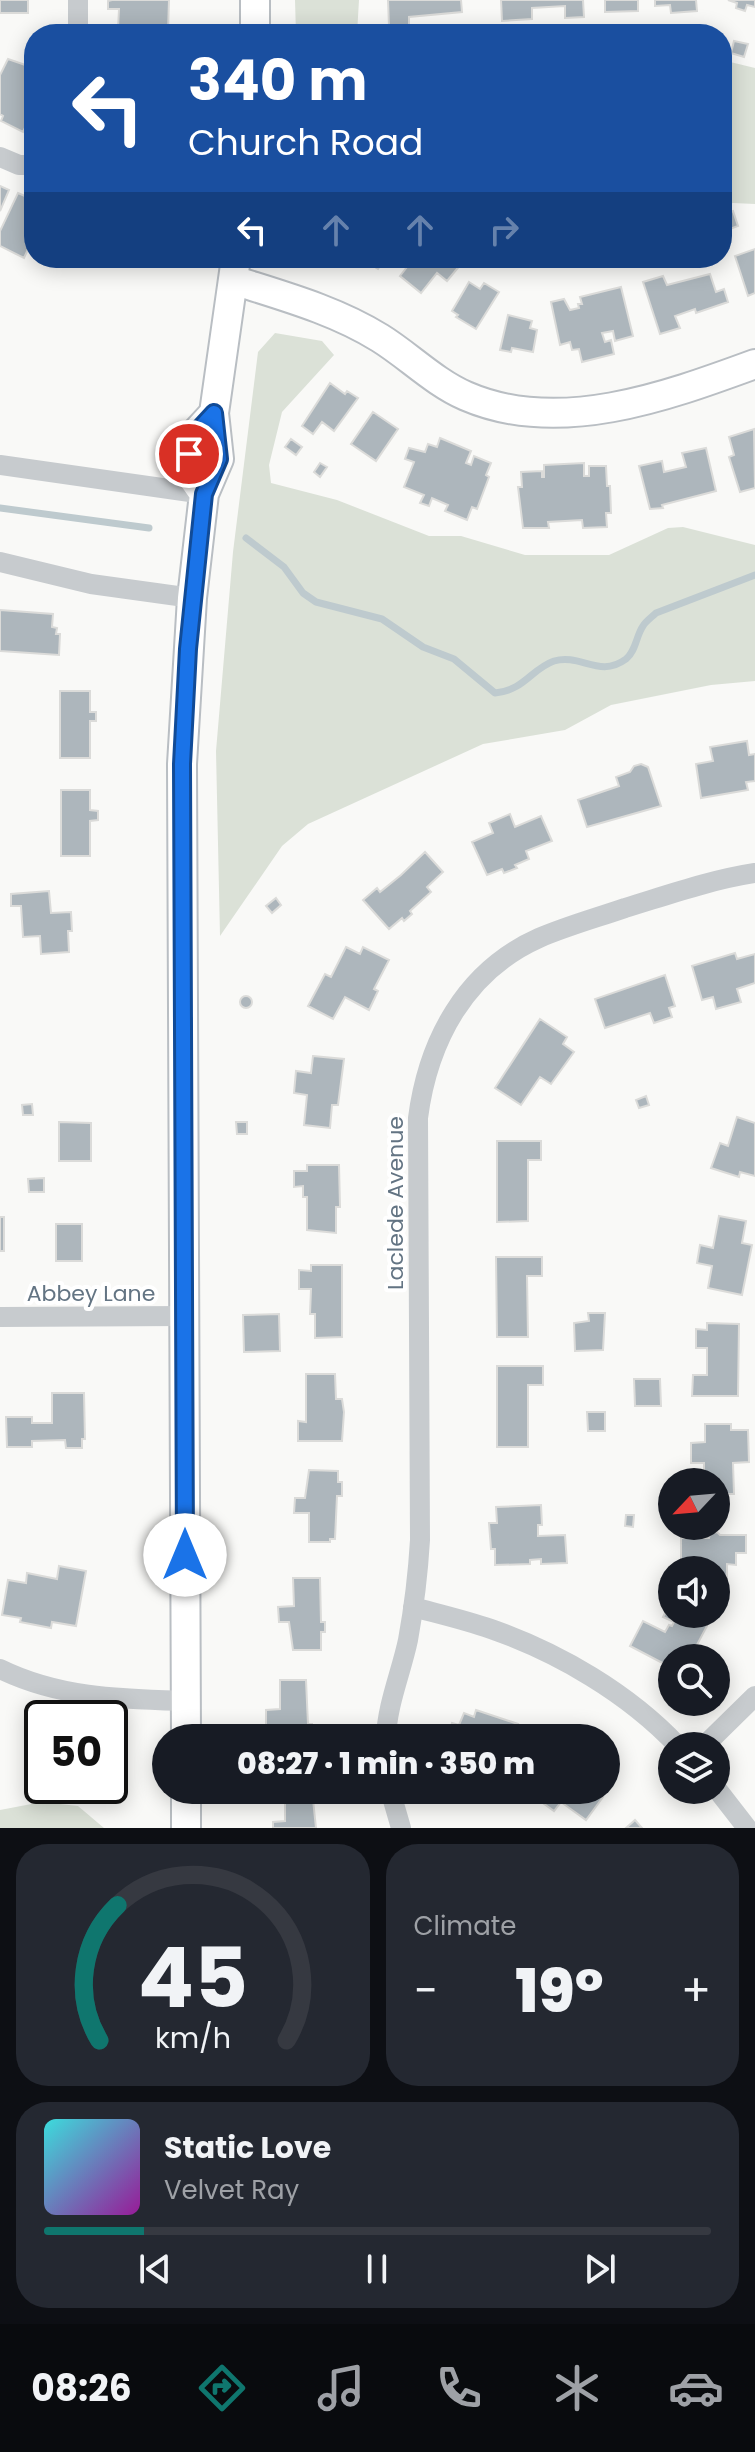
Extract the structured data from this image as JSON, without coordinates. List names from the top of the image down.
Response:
{
  "streets": {
    "street": ["Laclede Avenue", "Abbey Lane"]
  },
  "north": "bottom left",
  "page": {
    "turn": ["340 m", "Church Road"],
    "limit": "50",
    "trip": "08:27 · 1 min · 350 m",
    "tile": "Climate",
    "heat": ["−", "19°", "+"],
    "song": ["Static Love", "Velvet Ray"],
    "tabs": "08:26",
    "gauge": ["45", "km/h"]
  }
}
